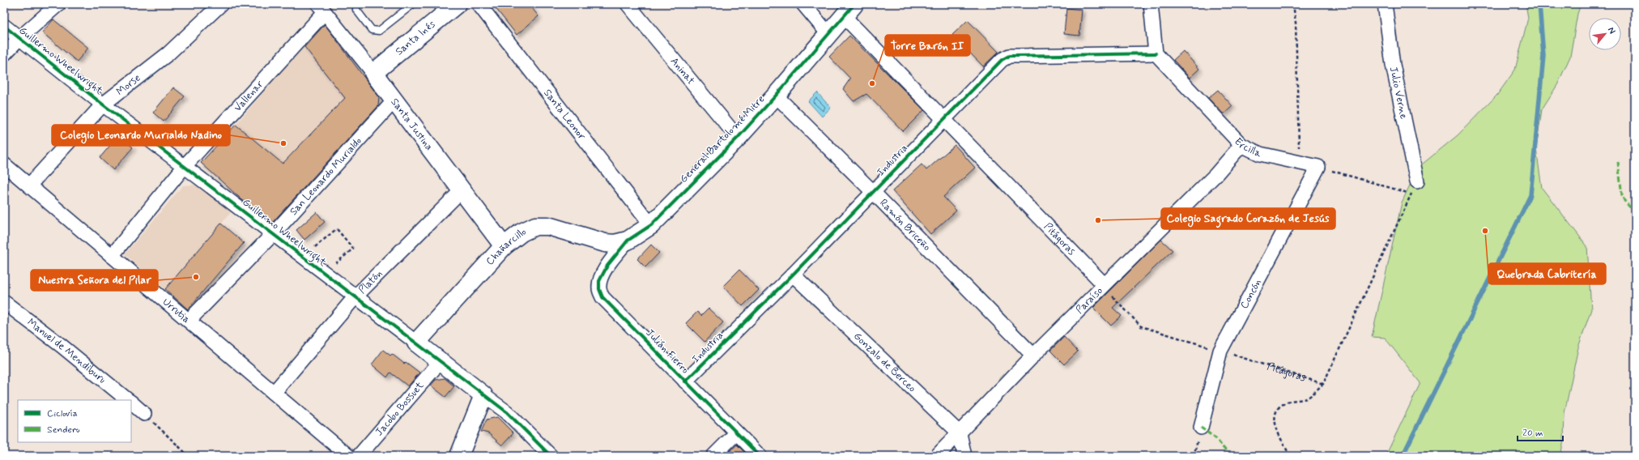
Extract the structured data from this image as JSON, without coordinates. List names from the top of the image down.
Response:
{
  "streets": {
    "street": [
      "Santa Inés",
      "Guillermo Wheelwright",
      "Aninat",
      "Morse",
      "Julio Verne",
      "Vallenar",
      "Santa Leonor",
      "Santa Justina",
      "General Bartolomé Mitre",
      "Ercilla",
      "Industria",
      "San Leonardo Murialdo",
      "Ramón Briceño",
      "Pitágoras",
      "Chañarcillo",
      "Platón",
      "Concón",
      "Paraíso",
      "Urrutia",
      "Manuel de Mendiburu",
      "Julián Fierro",
      "Gonzalo de Berceo",
      "Jacobo Bossuet"
    ]
  },
  "crossings": [
    ["Santa Inés", "Santa Justina"],
    ["Guillermo Wheelwright", "Morse"],
    ["Guillermo Wheelwright", "Vallenar"],
    ["Guillermo Wheelwright", "San Leonardo Murialdo"],
    ["Guillermo Wheelwright", "Chañarcillo"],
    ["Guillermo Wheelwright", "Platón"],
    ["Guillermo Wheelwright", "Jacobo Bossuet"],
    ["Aninat", "General Bartolomé Mitre"],
    ["Morse", "Urrutia"],
    ["Julio Verne", "Pitágoras"],
    ["Vallenar", "Santa Justina"],
    ["Vallenar", "Urrutia"],
    ["Santa Leonor", "General Bartolomé Mitre"],
    ["Santa Justina", "San Leonardo Murialdo"],
    ["Santa Justina", "Chañarcillo"],
    ["Santa Justina", "Platón"],
    ["General Bartolomé Mitre", "Ramón Briceño"],
    ["General Bartolomé Mitre", "Pitágoras"],
    ["General Bartolomé Mitre", "Chañarcillo"],
    ["General Bartolomé Mitre", "Julián Fierro"],
    ["Ercilla", "Industria"],
    ["Ercilla", "Concón"],
    ["Ercilla", "Paraíso"],
    ["Industria", "Ramón Briceño"],
    ["Industria", "Pitágoras"],
    ["Industria", "Julián Fierro"],
    ["Industria", "Gonzalo de Berceo"],
    ["San Leonardo Murialdo", "Urrutia"],
    ["Ramón Briceño", "Paraíso"],
    ["Pitágoras", "Concón"],
    ["Pitágoras", "Paraíso"],
    ["Platón", "Urrutia"],
    ["Paraíso", "Gonzalo de Berceo"]
  ],
  "places": [
    "Torre Barón II",
    "Colegio Leonardo Murialdo Nadino",
    "Colegio Sagrado Corazón de Jesús",
    "Quebrada Cabritería",
    "Nuestra Señora del Pilar"
  ],
  "legend": ["Ciclovía", "Sendero"],
  "scale_bar": "20 m",
  "north": "top right"
}
